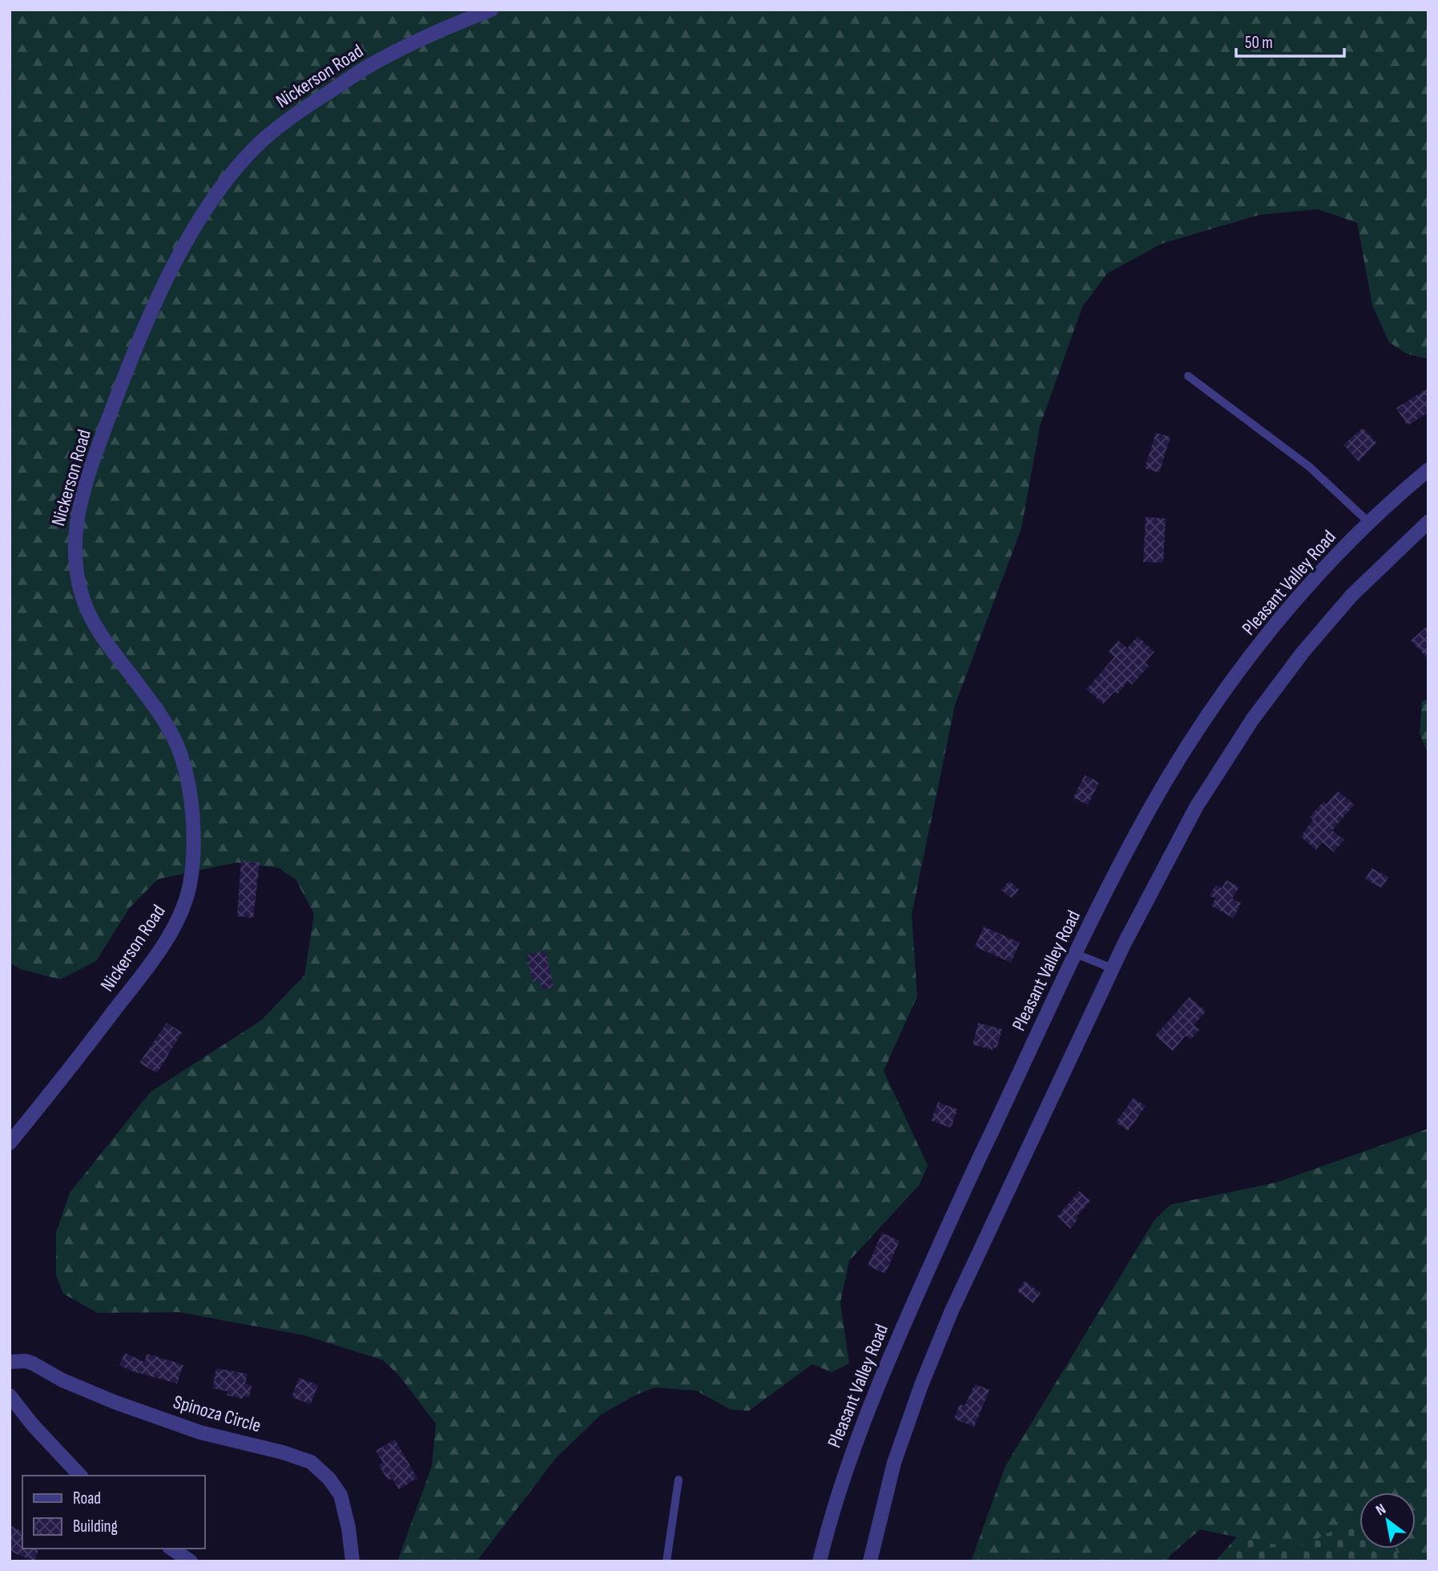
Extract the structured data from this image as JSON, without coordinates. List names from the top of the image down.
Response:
{
  "streets": {
    "street": ["Nickerson Road", "Pleasant Valley Road", "Spinoza Circle"]
  },
  "legend": ["Road", "Building"],
  "scale_bar": "50 m",
  "north": "top left"
}
